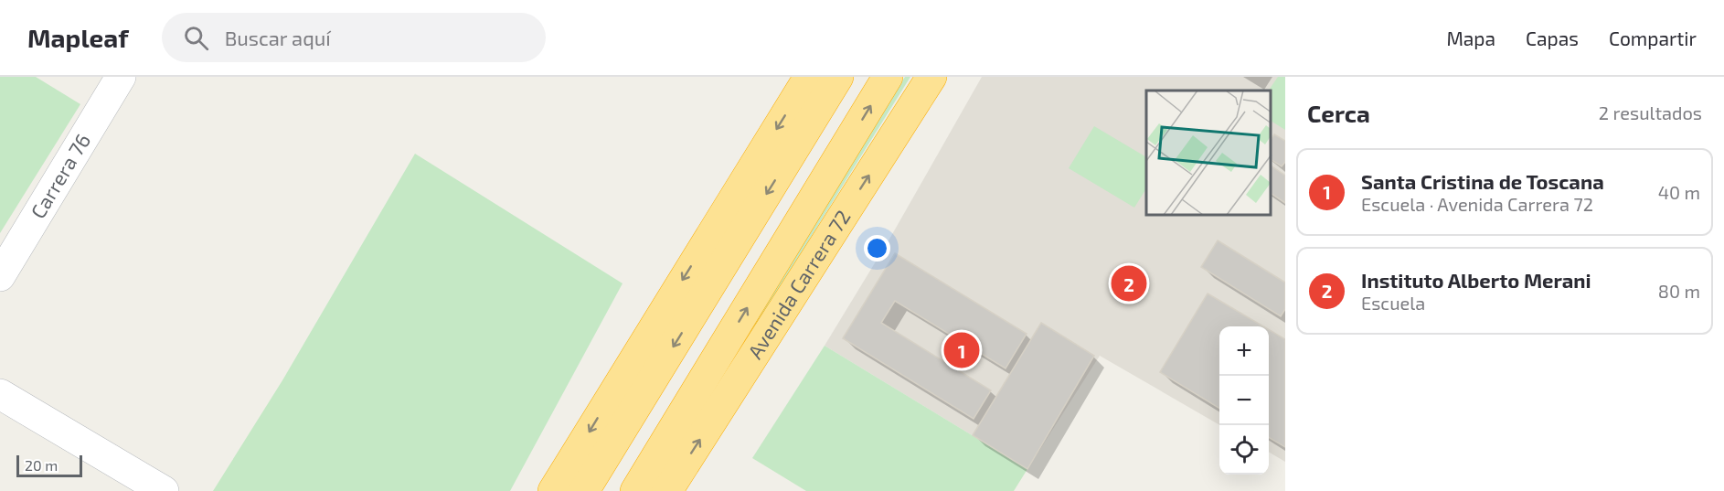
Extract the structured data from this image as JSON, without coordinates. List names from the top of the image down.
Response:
{
  "streets": {
    "highway": ["Avenida Carrera 72"],
    "street": ["Carrera 76"]
  },
  "scale_bar": "20 m",
  "page": {
    "header": "Mapleaf",
    "search": "Buscar aquí",
    "nav": ["Mapa", "Capas", "Compartir"],
    "heading": ["Cerca", "2 resultados"],
    "list": [
      {
        "mark": "1",
        "name": "Santa Cristina de Toscana",
        "note": "Escuela · Avenida Carrera 72",
        "value": "40 m"
      },
      {
        "mark": "2",
        "name": "Instituto Alberto Merani",
        "note": "Escuela",
        "value": "80 m"
      }
    ],
    "pins": ["2", "1"],
    "map_buttons": ["+", "−"],
    "scale": "20 m"
  }
}
